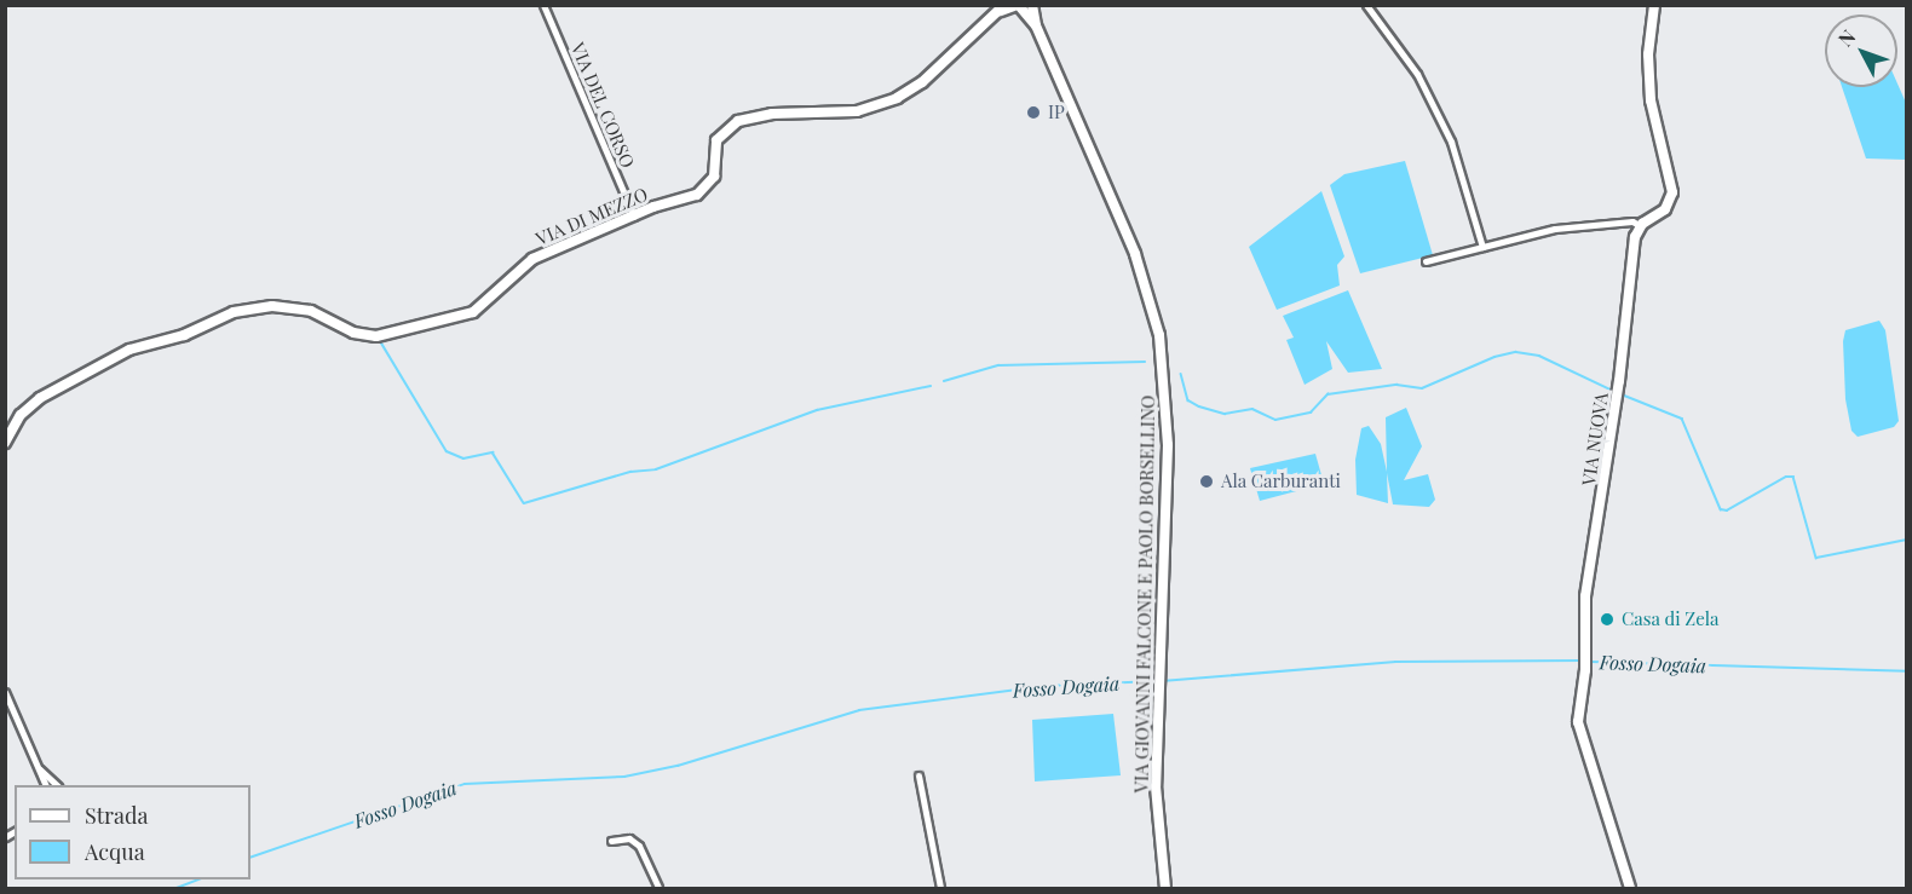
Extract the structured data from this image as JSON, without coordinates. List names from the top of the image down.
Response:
{
  "streets": {
    "main road": ["VIA GIOVANNI FALCONE E PAOLO BORSELLINO"],
    "street": ["VIA DEL CORSO", "VIA DI MEZZO", "VIA NUOVA"]
  },
  "crossings": [
    ["VIA DEL CORSO", "VIA DI MEZZO"]
  ],
  "water": ["Fosso Dogaia"],
  "places": ["IP", "Ala Carburanti", "Casa di Zela"],
  "legend": ["Strada", "Acqua"],
  "north": "top left"
}
